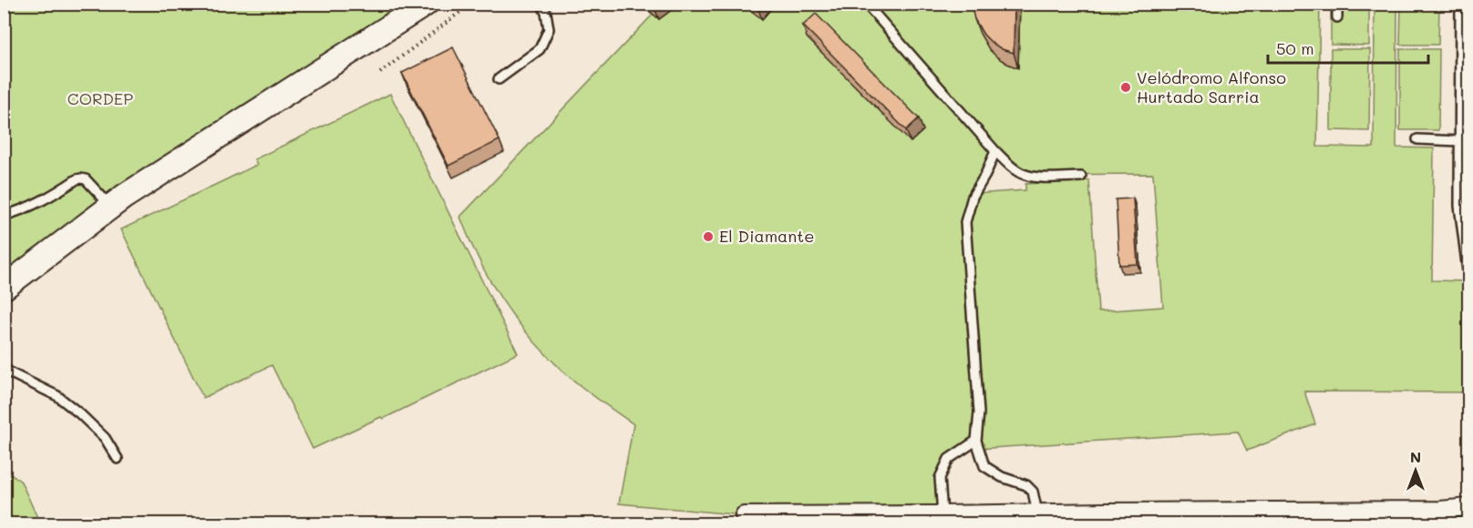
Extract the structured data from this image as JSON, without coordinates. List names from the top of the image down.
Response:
{
  "parks": ["CORDEP"],
  "places": ["Velódromo Alfonso Hurtado Sarria", "El Diamante"],
  "scale_bar": "50 m",
  "north": "top"
}
